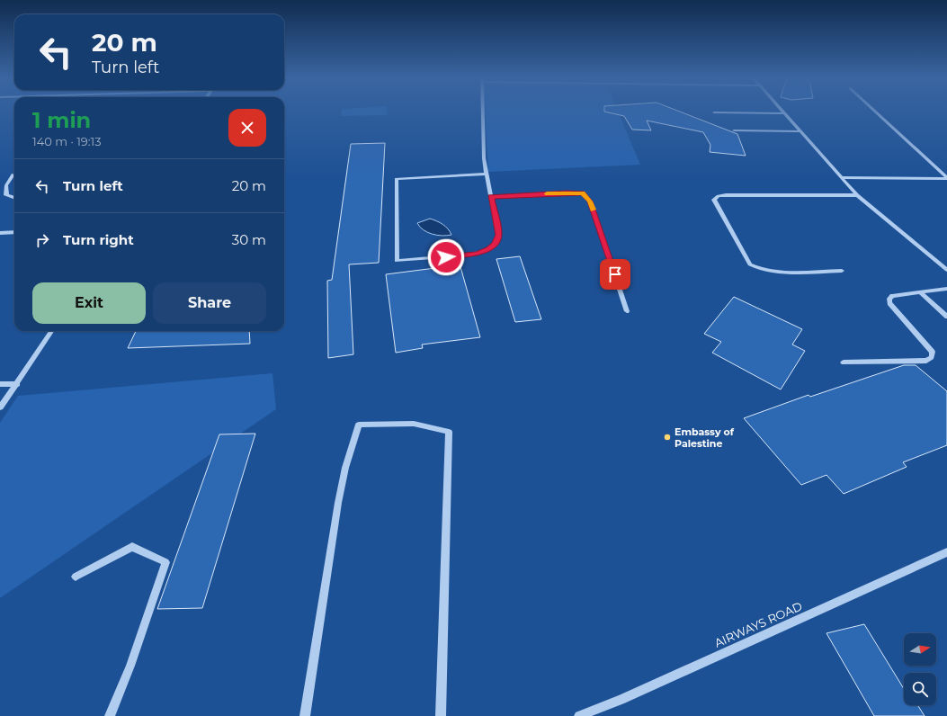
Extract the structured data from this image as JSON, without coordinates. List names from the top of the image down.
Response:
{
  "streets": {
    "street": ["AIRWAYS ROAD"]
  },
  "places": ["Embassy of Palestine"],
  "north": "right",
  "page": {
    "turn": ["20 m", "Turn left"],
    "heading": ["1 min", "140 m · 19:13"],
    "list": [
      {
        "name": "Turn left",
        "value": "20 m"
      },
      {
        "name": "Turn right",
        "value": "30 m"
      }
    ],
    "buttons": ["Exit", "Share"]
  }
}
